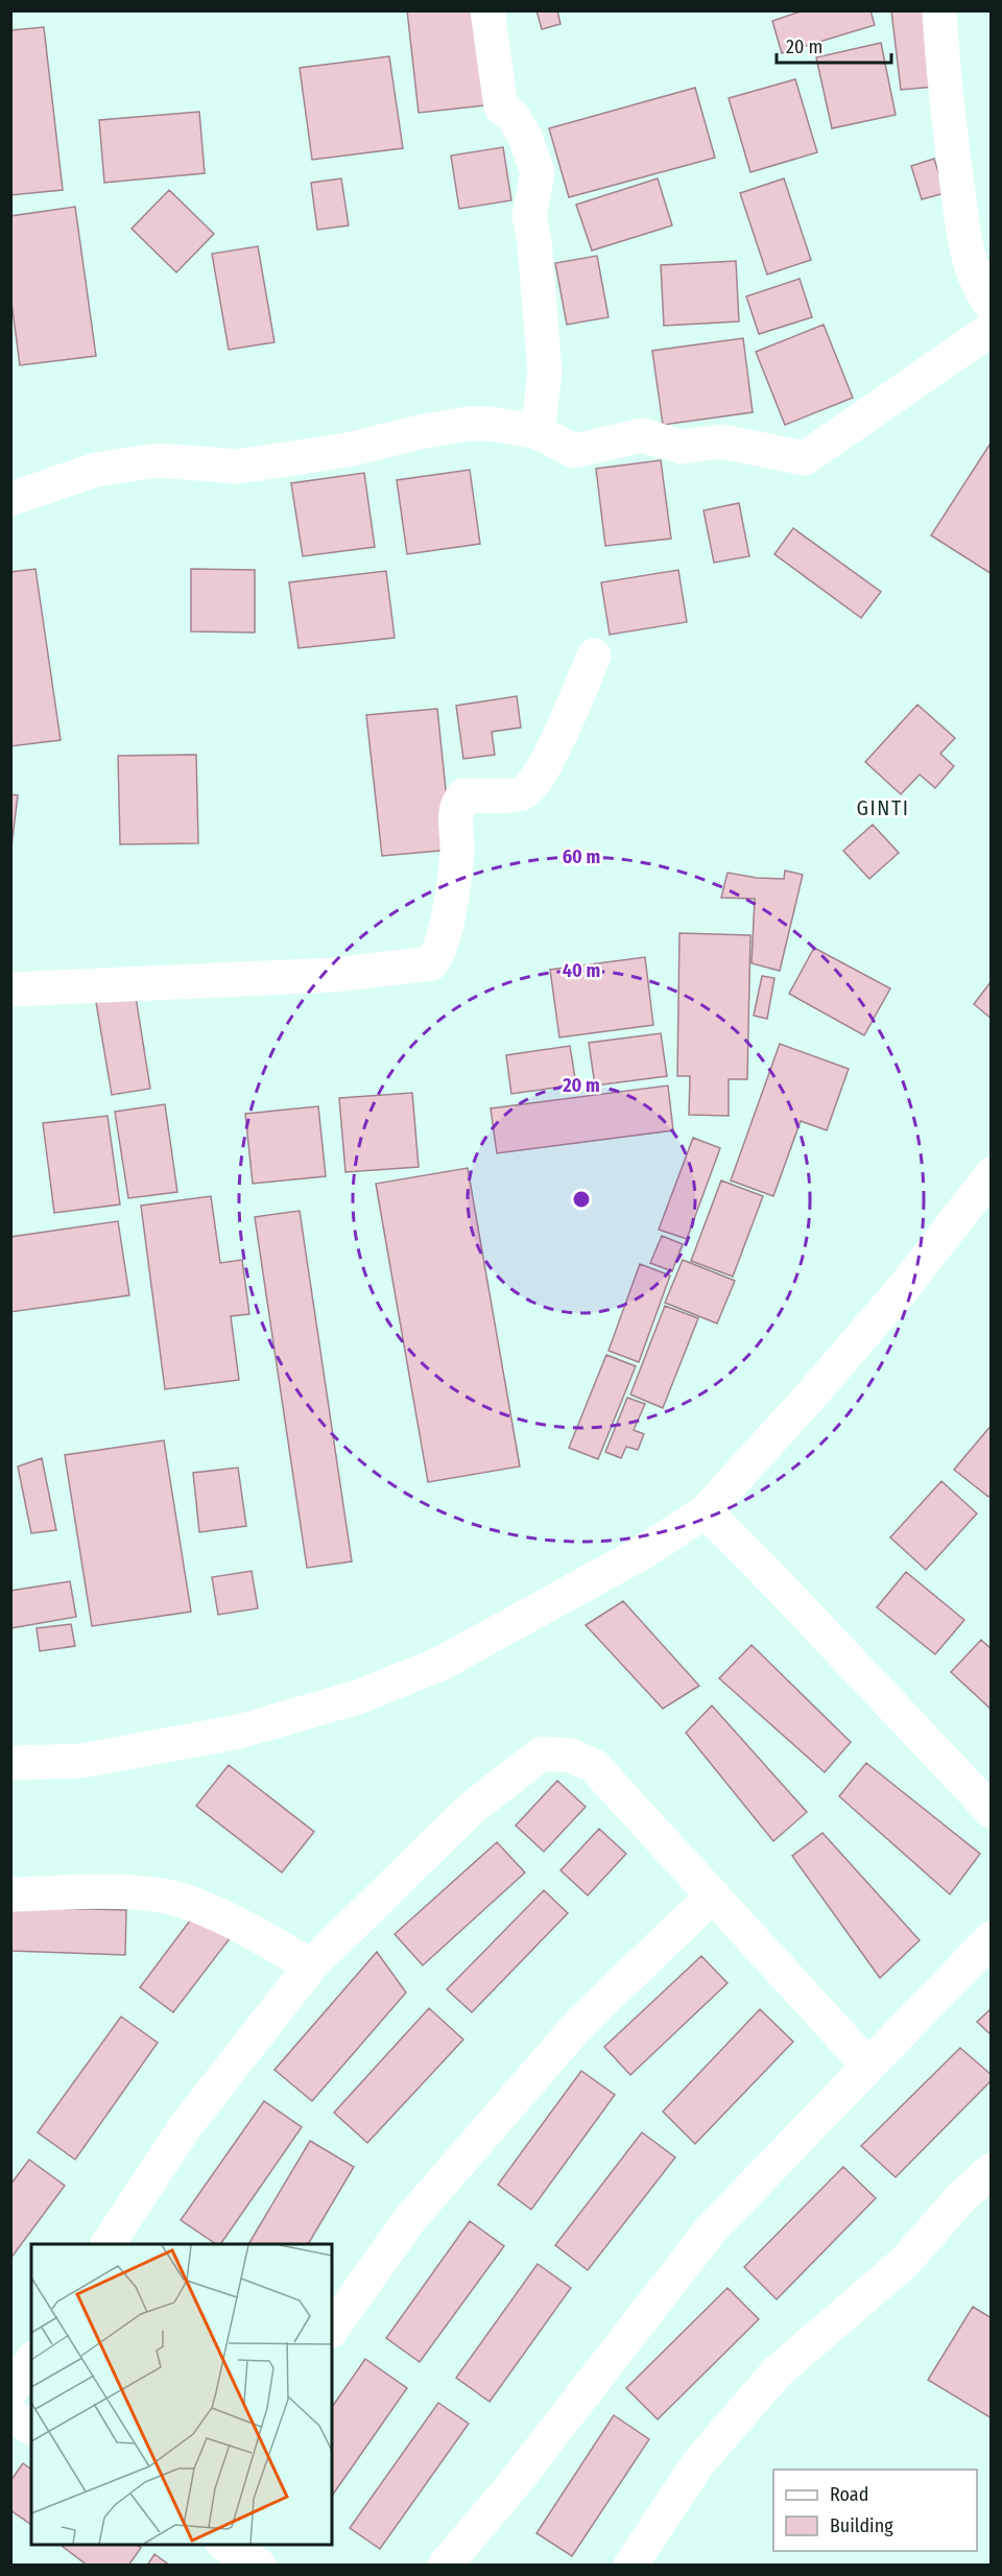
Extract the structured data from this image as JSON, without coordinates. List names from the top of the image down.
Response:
{
  "districts": ["GINTI"],
  "legend": ["Road", "Building"],
  "scale_bar": "20 m",
  "rings": ["60 m", "40 m", "20 m"]
}
